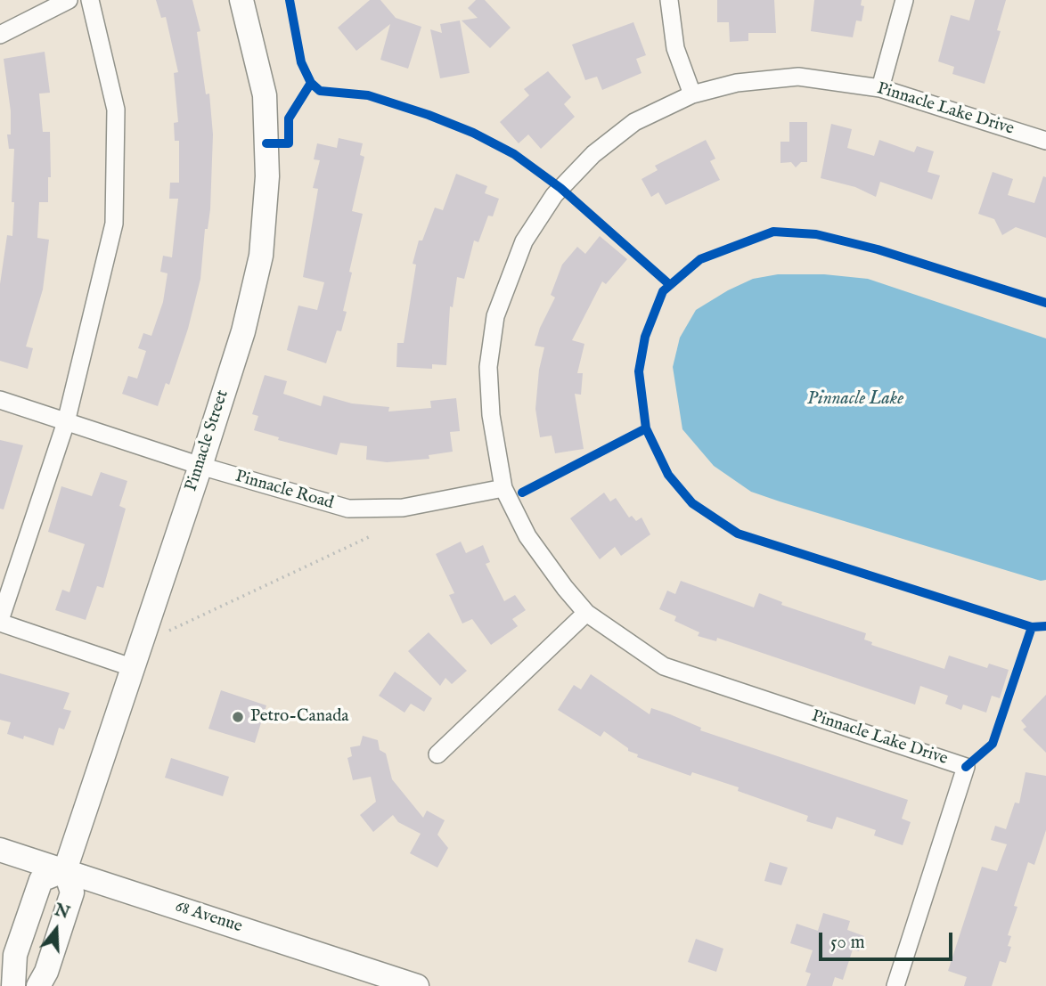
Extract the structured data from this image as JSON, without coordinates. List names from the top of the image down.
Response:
{
  "streets": {
    "street": [
      "Pinnacle Lake Drive",
      "Pinnacle Street",
      "Pinnacle Road",
      "68 Avenue"
    ]
  },
  "crossings": [
    ["Pinnacle Lake Drive", "Pinnacle Road"],
    ["Pinnacle Street", "Pinnacle Road"],
    ["Pinnacle Street", "68 Avenue"]
  ],
  "water": ["Pinnacle Lake"],
  "places": ["Petro-Canada"],
  "scale_bar": "50 m",
  "north": "top"
}
